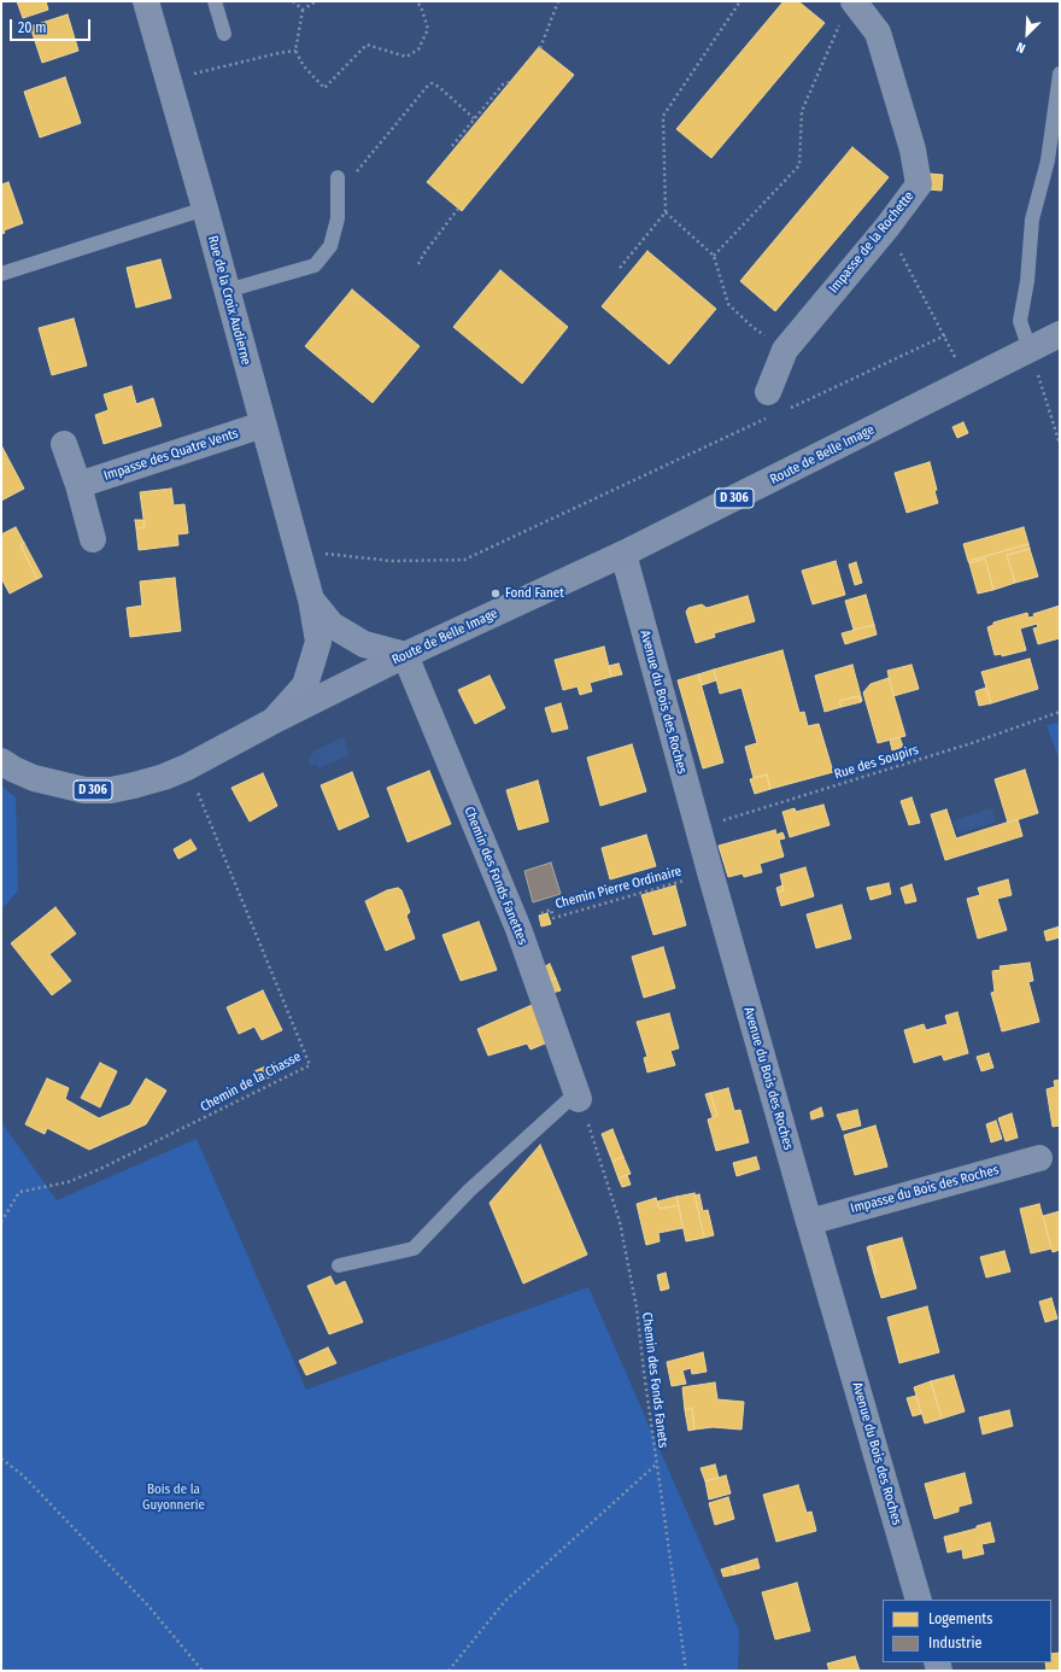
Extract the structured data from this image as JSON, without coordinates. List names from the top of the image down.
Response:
{
  "streets": {
    "main road": ["Route de Belle Image", "D 306"],
    "street": [
      "Impasse de la Rochette",
      "Rue de la Croix Audierne",
      "Impasse des Quatre Vents",
      "Avenue du Bois des Roches",
      "Chemin des Fonds Fanettes",
      "Impasse du Bois des Roches"
    ],
    "path": [
      "Rue des Soupirs",
      "Chemin Pierre Ordinaire",
      "Chemin de la Chasse",
      "Chemin des Fonds Fanets"
    ]
  },
  "crossings": [
    ["Rue de la Croix Audierne", "Impasse des Quatre Vents"],
    ["Rue de la Croix Audierne", "Route de Belle Image"],
    ["Rue de la Croix Audierne", "Chemin des Fonds Fanettes"],
    ["Route de Belle Image", "Avenue du Bois des Roches"],
    ["Route de Belle Image", "Chemin des Fonds Fanettes"],
    ["Route de Belle Image", "Chemin de la Chasse"],
    ["Avenue du Bois des Roches", "Rue des Soupirs"],
    ["Avenue du Bois des Roches", "Chemin Pierre Ordinaire"],
    ["Avenue du Bois des Roches", "Impasse du Bois des Roches"],
    ["Chemin des Fonds Fanettes", "Chemin Pierre Ordinaire"],
    ["Chemin des Fonds Fanettes", "Chemin des Fonds Fanets"]
  ],
  "parks": ["Bois de la Guyonnerie"],
  "places": ["Fond Fanet"],
  "legend": ["Logements", "Industrie"],
  "scale_bar": "20 m",
  "north": "bottom left"
}
